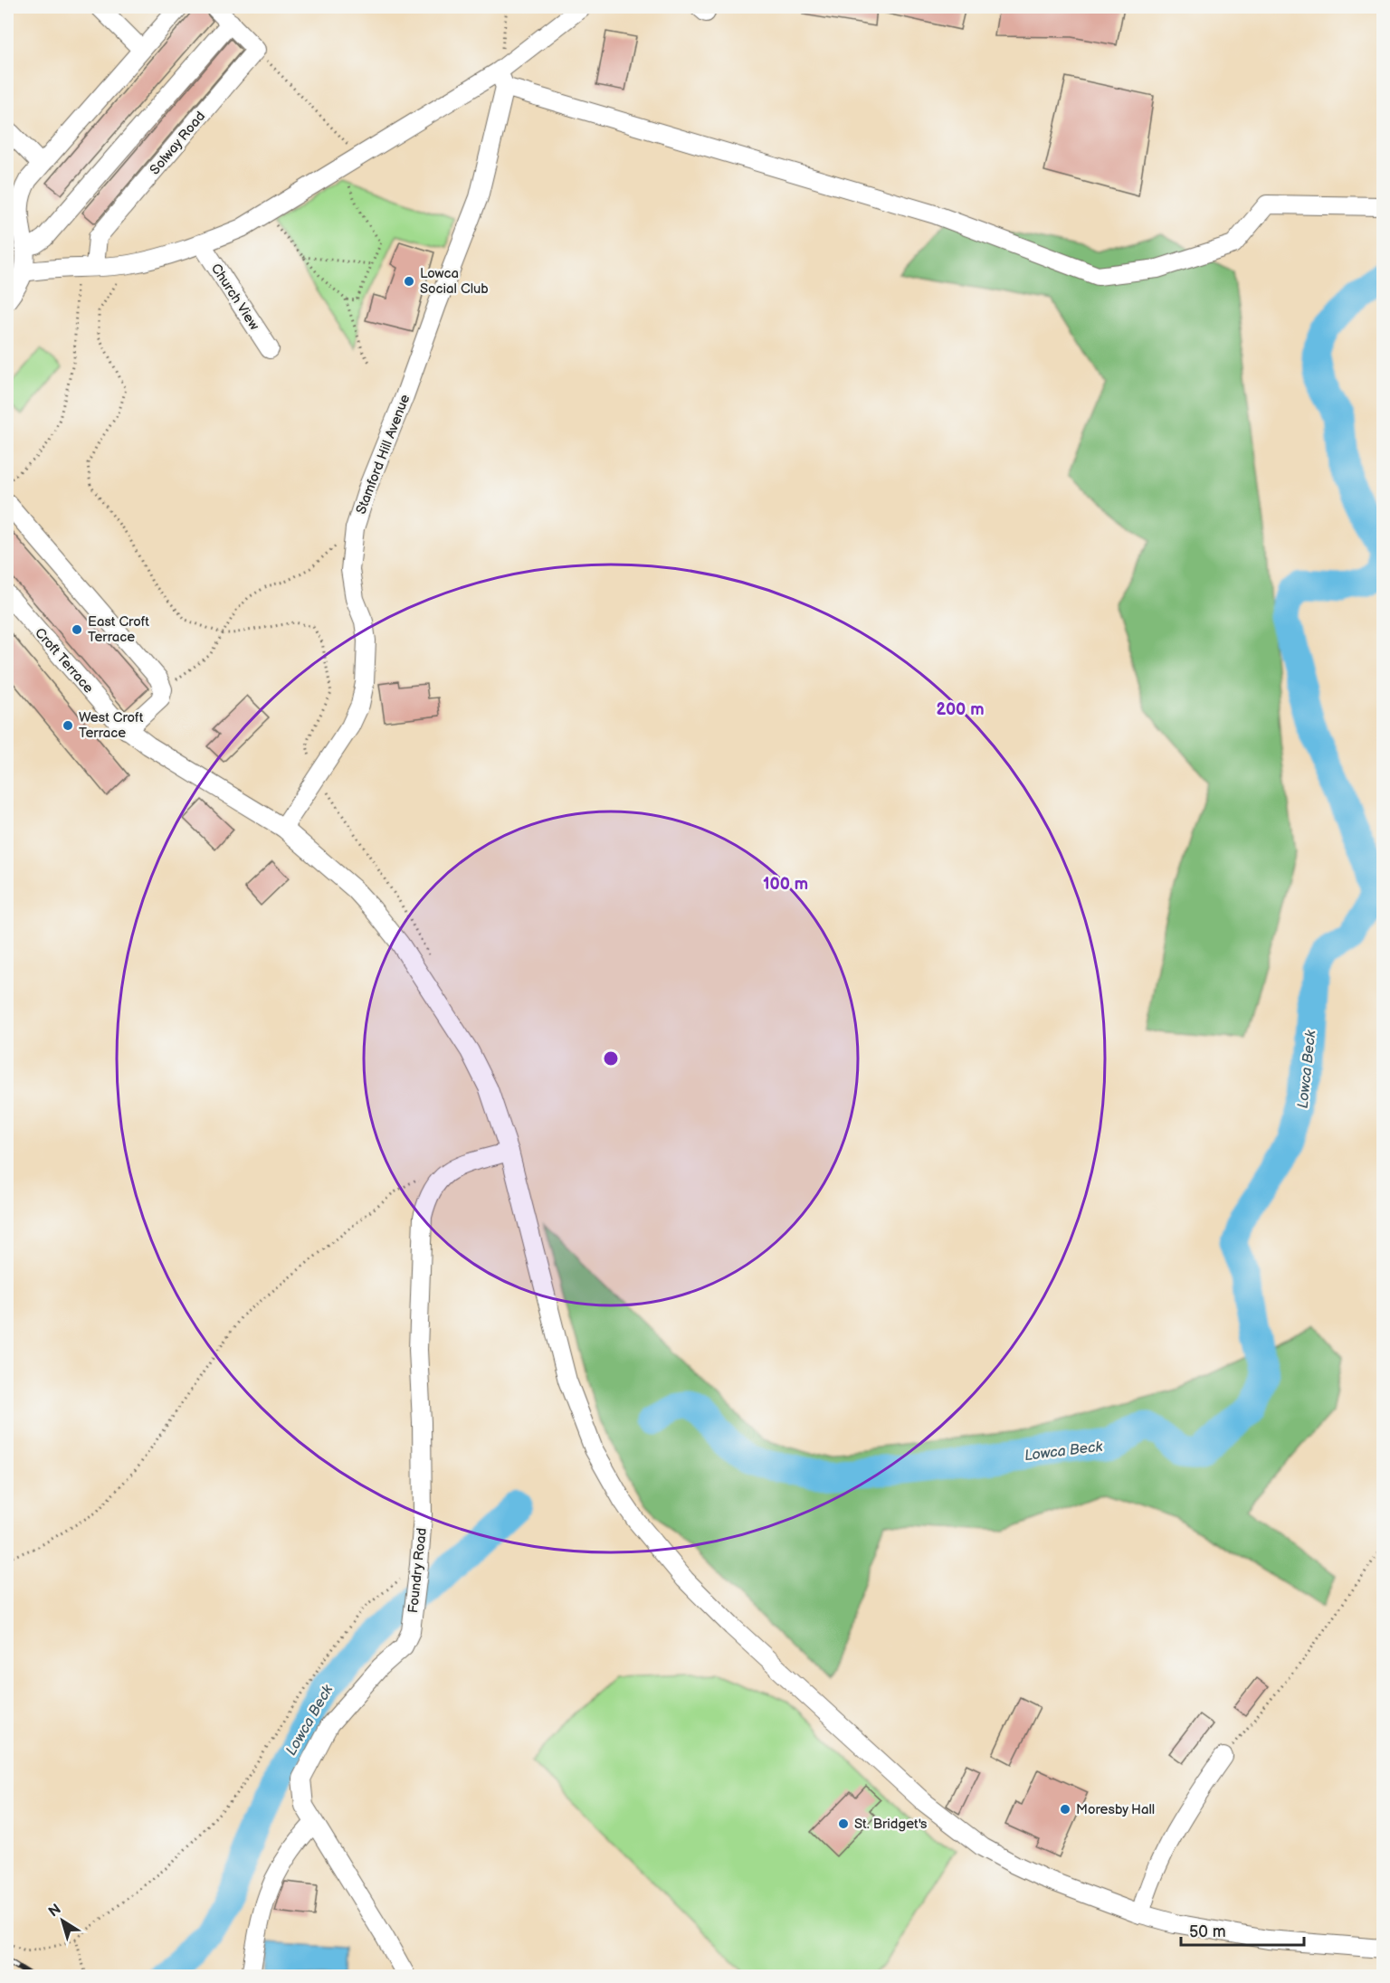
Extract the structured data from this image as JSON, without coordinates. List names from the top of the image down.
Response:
{
  "streets": {
    "street": [
      "Solway Road",
      "Church View",
      "Stamford Hill Avenue",
      "Croft Terrace",
      "Foundry Road"
    ]
  },
  "crossings": [
    ["Stamford Hill Avenue", "Croft Terrace"]
  ],
  "water": ["Lowca Beck"],
  "places": [
    "Lowca Social Club",
    "East Croft Terrace",
    "West Croft Terrace",
    "Moresby Hall",
    "St. Bridget's"
  ],
  "scale_bar": "50 m",
  "north": "top left",
  "rings": ["200 m", "100 m"]
}
